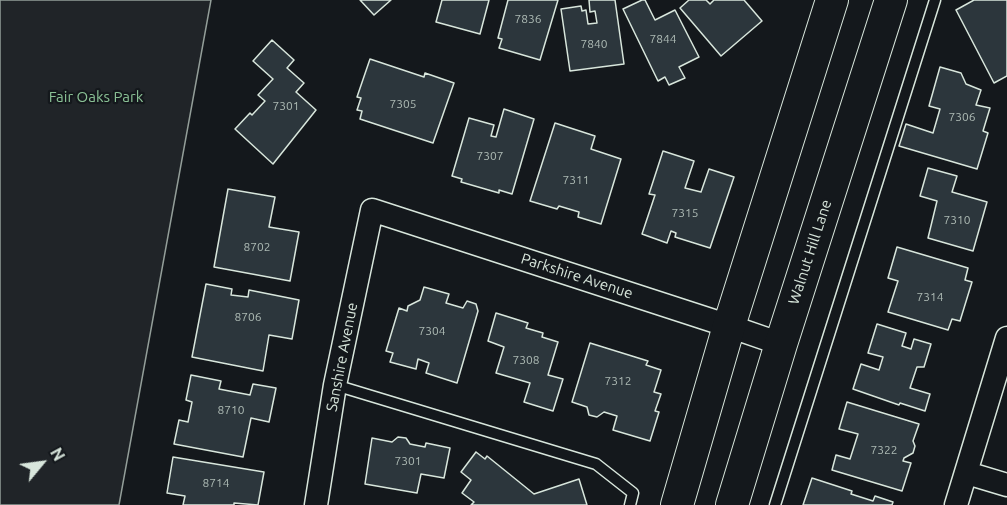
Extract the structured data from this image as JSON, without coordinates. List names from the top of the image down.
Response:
{
  "streets": {
    "main road": ["Walnut Hill Lane"],
    "street": ["Parkshire Avenue", "Sanshire Avenue"]
  },
  "crossings": [
    ["Walnut Hill Lane", "Parkshire Avenue"],
    ["Parkshire Avenue", "Sanshire Avenue"]
  ],
  "parks": ["Fair Oaks Park"],
  "house_numbers": [
    "7836",
    "7844",
    "7840",
    "7305",
    "7301",
    "7306",
    "7307",
    "7311",
    "7315",
    "7310",
    "8702",
    "7314",
    "8706",
    "7304",
    "7308",
    "7312",
    "8710",
    "7322",
    "7301",
    "8714"
  ],
  "north": "top right"
}
